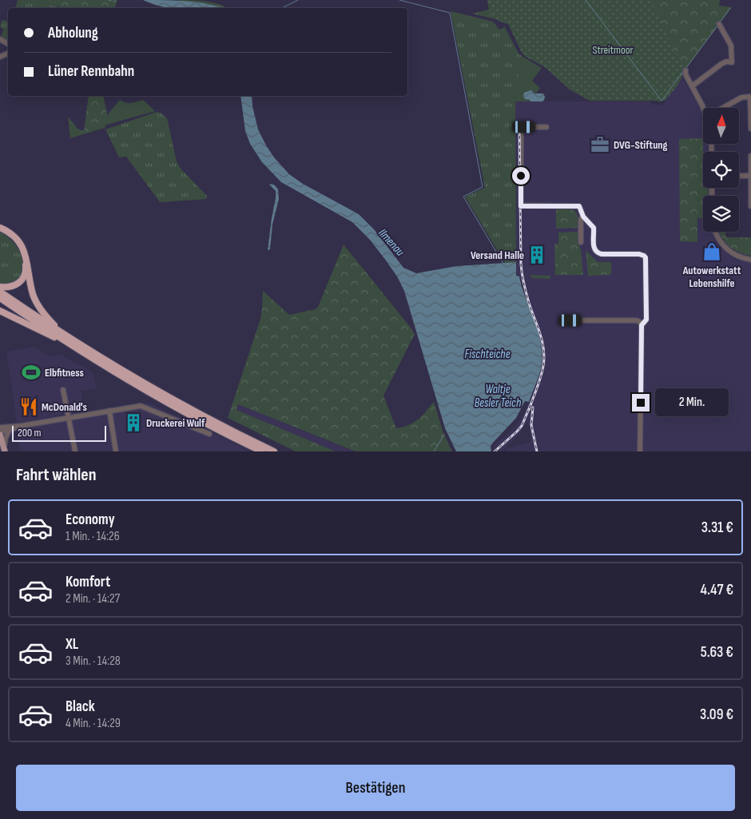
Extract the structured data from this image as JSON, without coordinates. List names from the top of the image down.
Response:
{
  "water": ["Ilmenau", "Fischteiche", "Waltje Besler Teich"],
  "parks": ["Streitmoor"],
  "places": {
    "office": ["DVG-Stiftung"],
    "shop": ["Autowerkstatt Lebenshilfe"],
    "building": ["Versand Halle", "Druckerei Wulf"],
    "sports": ["Elbfitness"],
    "restaurant": ["McDonald's"]
  },
  "scale_bar": "200 m",
  "north": "top",
  "page": {
    "banner": ["Abholung", "Lüner Rennbahn"],
    "bubble": "2 Min.",
    "scale": "200 m",
    "heading": "Fahrt wählen",
    "list": [
      {
        "name": "Economy",
        "note": "1 Min. · 14:26",
        "value": "3.31 €"
      },
      {
        "name": "Komfort",
        "note": "2 Min. · 14:27",
        "value": "4.47 €"
      },
      {
        "name": "XL",
        "note": "3 Min. · 14:28",
        "value": "5.63 €"
      },
      {
        "name": "Black",
        "note": "4 Min. · 14:29",
        "value": "3.09 €"
      }
    ],
    "buttons": "Bestätigen"
  }
}
